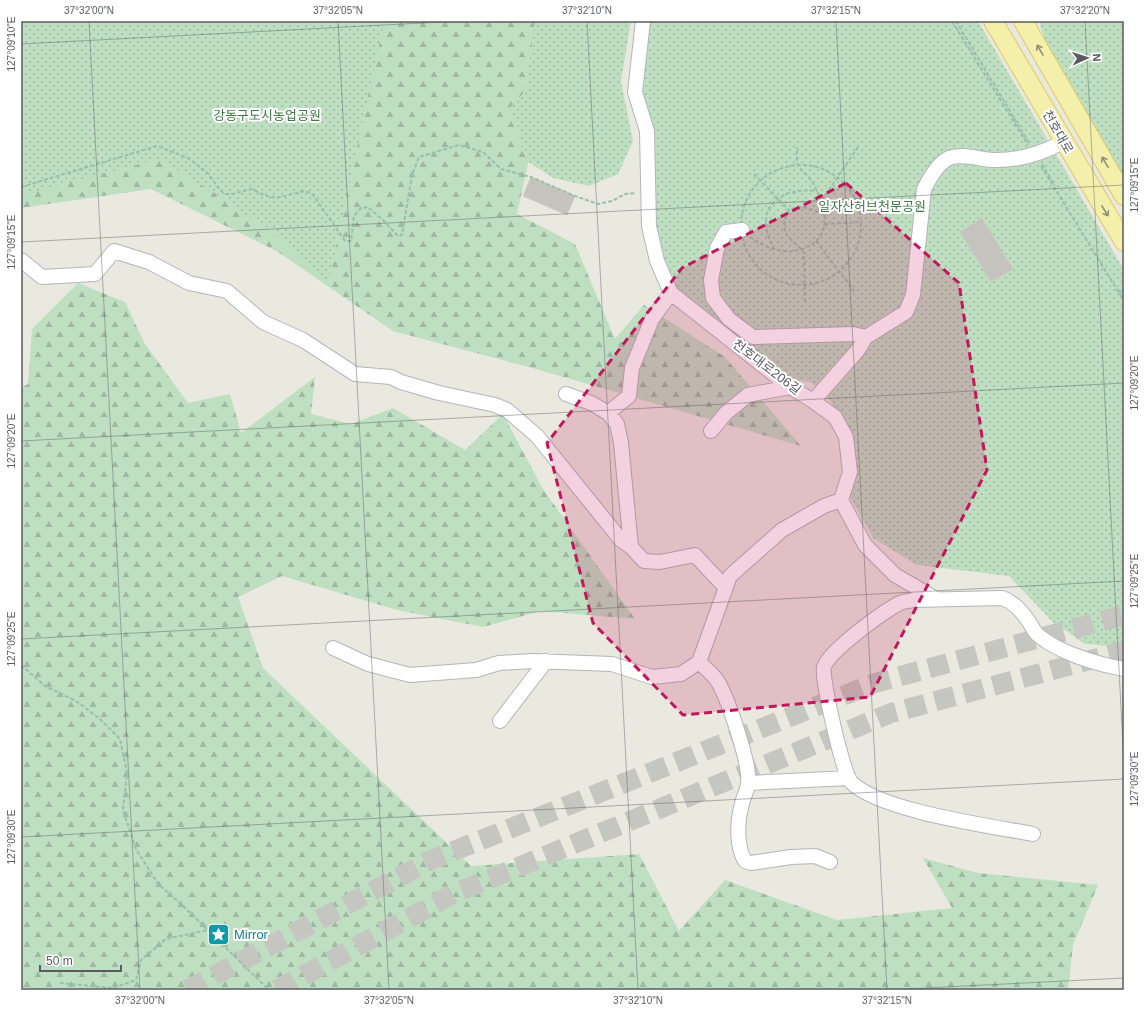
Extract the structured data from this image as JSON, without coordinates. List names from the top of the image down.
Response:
{
  "streets": {
    "main road": ["천호대로"],
    "street": ["천호대로206길"]
  },
  "crossings": [
    ["천호대로", "천호대로206길"]
  ],
  "parks": ["강동구도시농업공원", "일자산허브천문공원"],
  "places": {
    "place": ["Mirror"]
  },
  "scale_bar": "50 m",
  "north": "right",
  "coordinates": [
    "37°32'00\"N",
    "37°32'05\"N",
    "37°32'10\"N",
    "37°32'15\"N",
    "37°32'20\"N",
    "127°09'10\"E",
    "127°09'15\"E",
    "127°09'20\"E",
    "127°09'25\"E",
    "127°09'30\"E"
  ]
}
